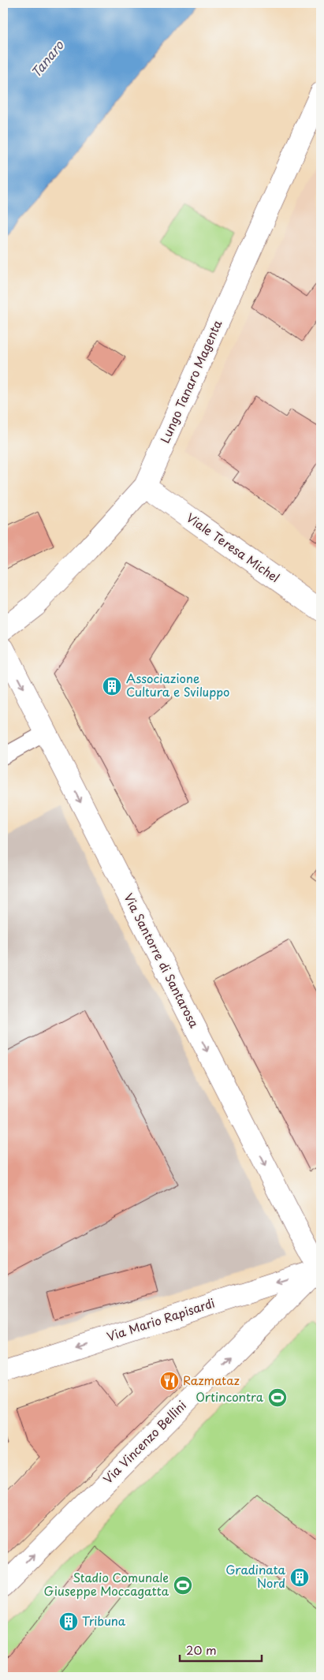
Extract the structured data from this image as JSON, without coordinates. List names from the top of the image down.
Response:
{
  "streets": {
    "street": [
      "Lungo Tanaro Magenta",
      "Viale Teresa Michel",
      "Via Santorre di Santarosa",
      "Via Mario Rapisardi",
      "Via Vincenzo Bellini"
    ]
  },
  "crossings": [
    ["Lungo Tanaro Magenta", "Viale Teresa Michel"],
    ["Via Santorre di Santarosa", "Via Mario Rapisardi"],
    ["Via Santorre di Santarosa", "Via Vincenzo Bellini"],
    ["Via Mario Rapisardi", "Via Vincenzo Bellini"]
  ],
  "one_way": ["Via Santorre di Santarosa", "Via Mario Rapisardi", "Via Vincenzo Bellini"],
  "water": ["Tanaro"],
  "places": {
    "building": ["Associazione Cultura e Sviluppo", "Gradinata Nord", "Tribuna"],
    "restaurant": ["Razmataz"],
    "sports": ["Ortincontra", "Stadio Comunale Giuseppe Moccagatta"]
  },
  "scale_bar": "20 m"
}
